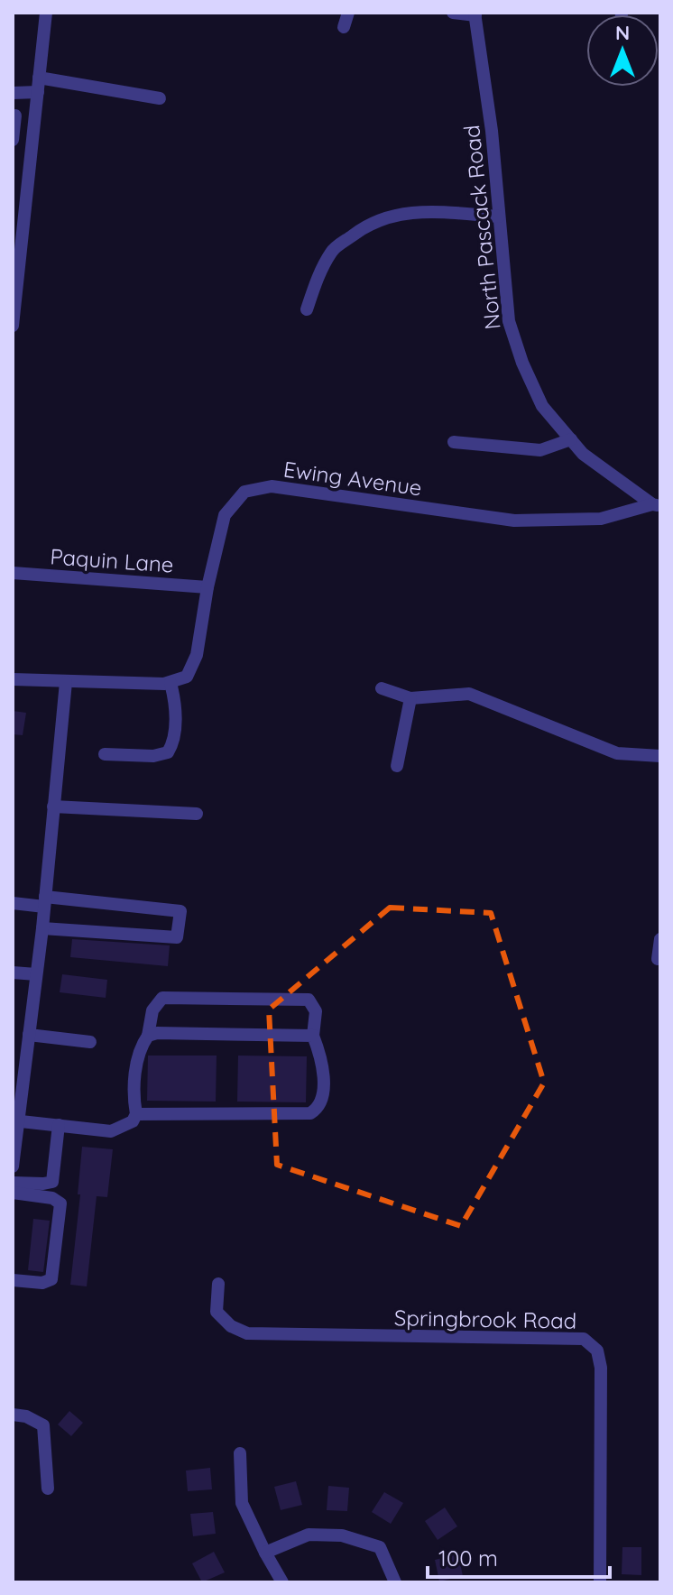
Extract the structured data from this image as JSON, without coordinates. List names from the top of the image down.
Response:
{
  "streets": {
    "street": [
      "North Pascack Road",
      "Ewing Avenue",
      "Paquin Lane",
      "Springbrook Road"
    ]
  },
  "crossings": [
    ["North Pascack Road", "Ewing Avenue"],
    ["Ewing Avenue", "Paquin Lane"]
  ],
  "scale_bar": "100 m",
  "north": "top"
}
